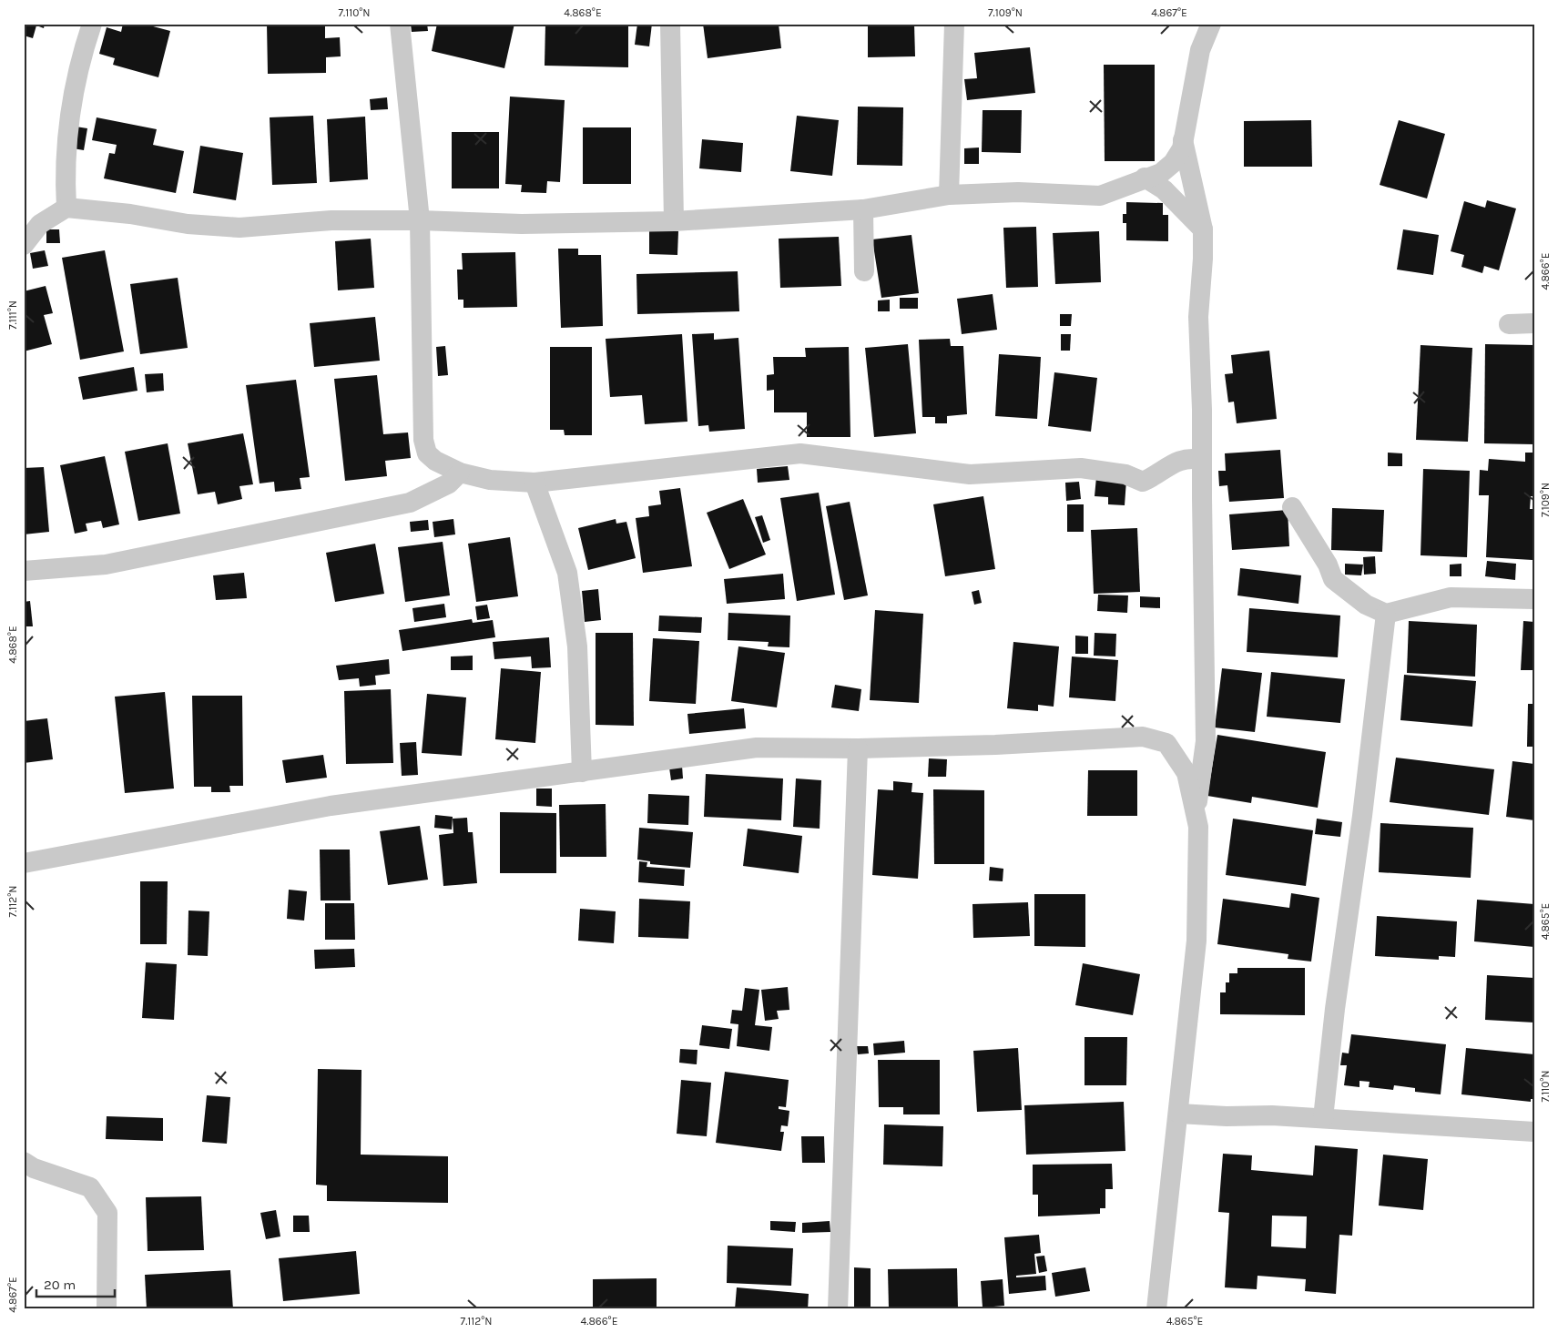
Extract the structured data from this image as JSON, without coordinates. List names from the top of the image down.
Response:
{
  "scale_bar": "20 m",
  "coordinates": [
    "7.110°N",
    "4.868°E",
    "7.109°N",
    "4.867°E",
    "4.866°E",
    "7.111°N",
    "7.112°N",
    "4.865°E"
  ]
}
